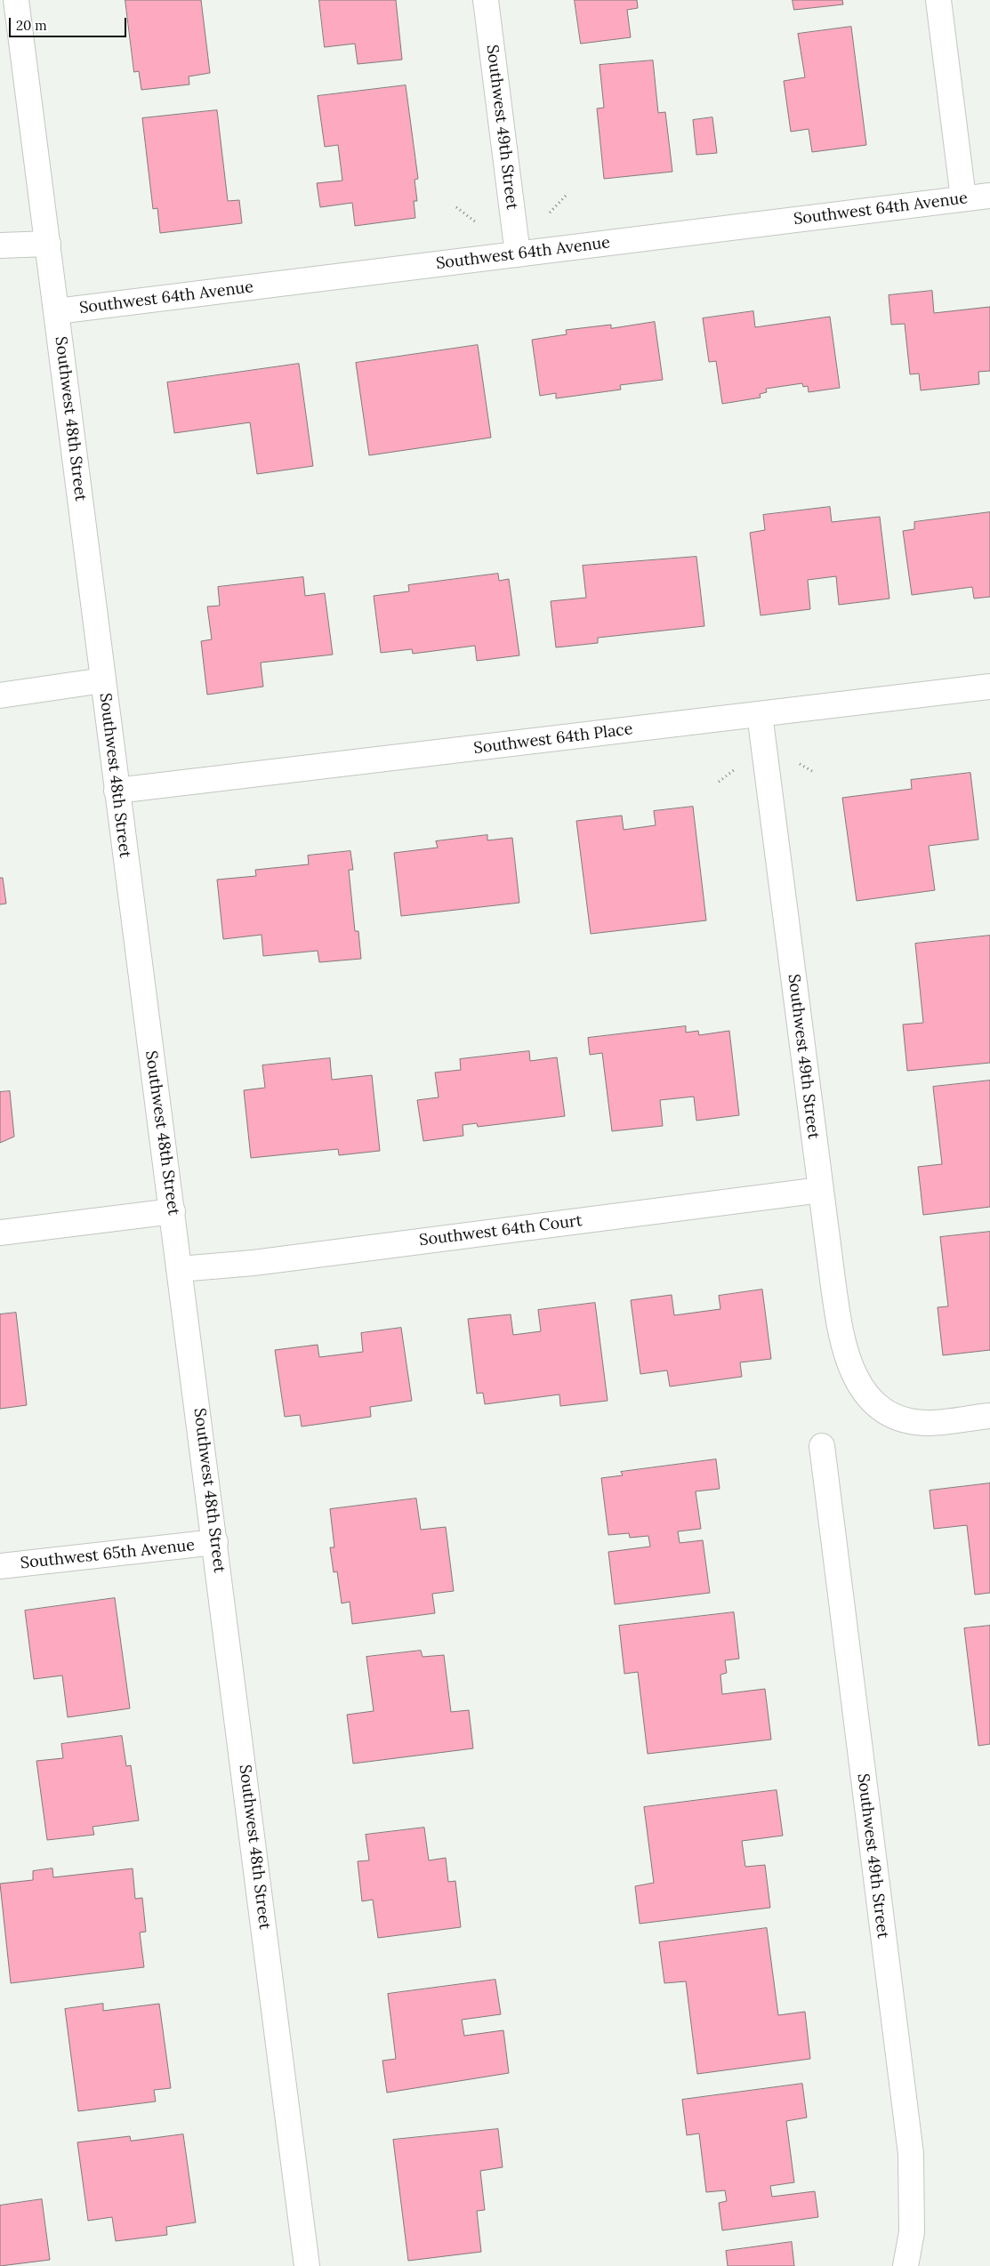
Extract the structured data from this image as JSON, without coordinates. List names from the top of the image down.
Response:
{
  "streets": {
    "street": [
      "Southwest 49th Street",
      "Southwest 64th Avenue",
      "Southwest 48th Street",
      "Southwest 64th Place",
      "Southwest 64th Court",
      "Southwest 65th Avenue"
    ]
  },
  "crossings": [
    ["Southwest 49th Street", "Southwest 64th Avenue"],
    ["Southwest 49th Street", "Southwest 64th Place"],
    ["Southwest 49th Street", "Southwest 64th Court"],
    ["Southwest 64th Avenue", "Southwest 48th Street"],
    ["Southwest 48th Street", "Southwest 64th Place"],
    ["Southwest 48th Street", "Southwest 64th Court"],
    ["Southwest 48th Street", "Southwest 65th Avenue"]
  ],
  "scale_bar": "20 m"
}
